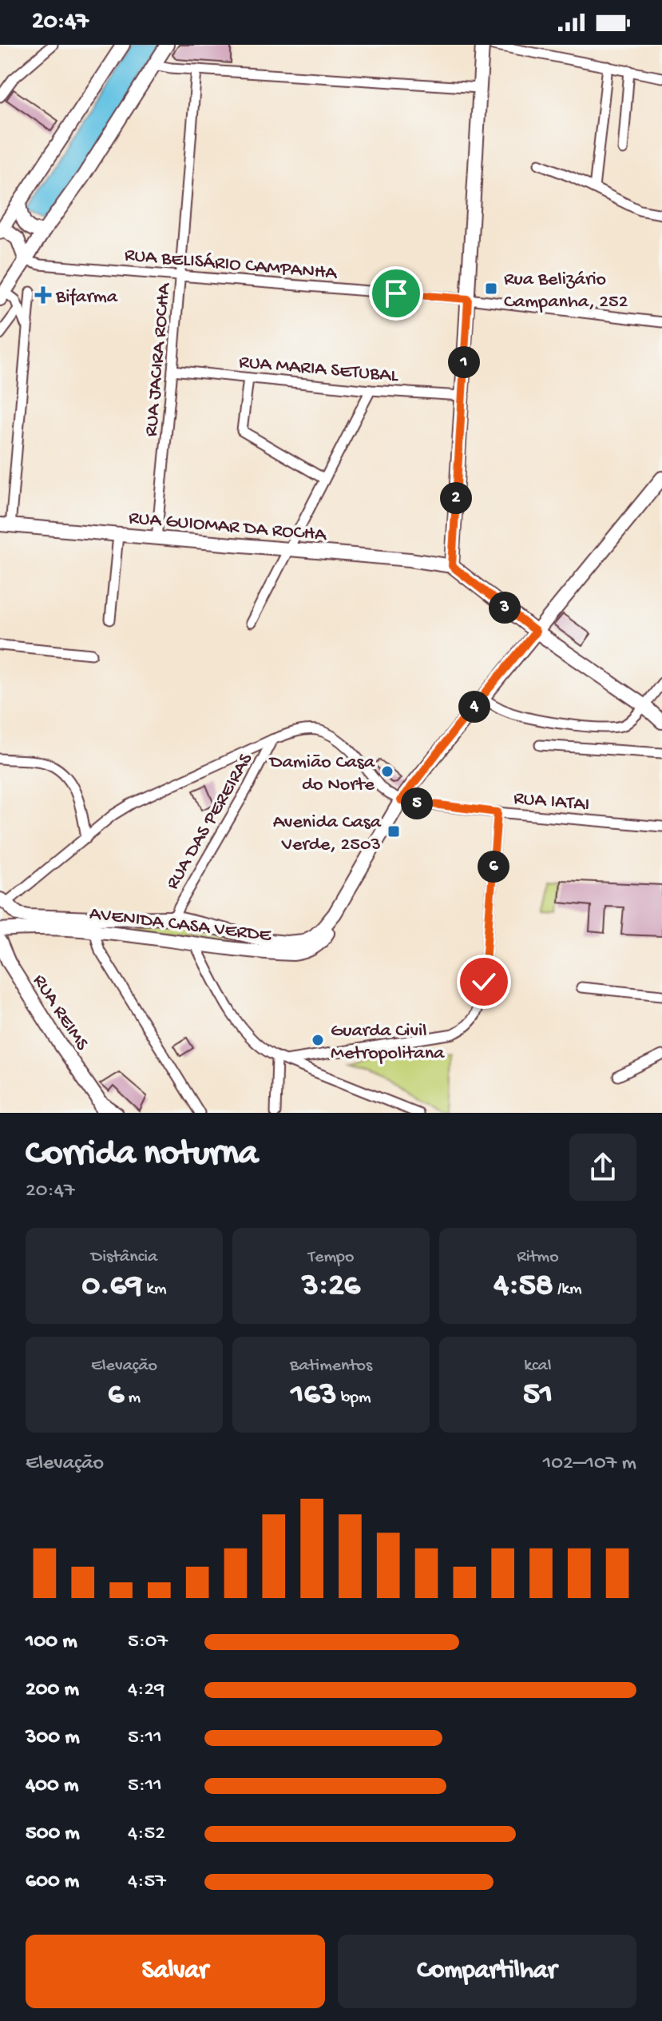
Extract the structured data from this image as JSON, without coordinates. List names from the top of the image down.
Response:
{
  "streets": {
    "main road": ["RUA GUIOMAR DA ROCHA", "AVENIDA CASA VERDE", "RUA REIMS"],
    "street": [
      "RUA BELISÁRIO CAMPANHA",
      "RUA JACIRA ROCHA",
      "RUA MARIA SETUBAL",
      "RUA IATAI",
      "RUA DAS PEREIRAS"
    ]
  },
  "crossings": [
    ["RUA BELISÁRIO CAMPANHA", "RUA JACIRA ROCHA"],
    ["RUA JACIRA ROCHA", "RUA MARIA SETUBAL"],
    ["RUA JACIRA ROCHA", "RUA GUIOMAR DA ROCHA"],
    ["RUA IATAI", "AVENIDA CASA VERDE"],
    ["RUA DAS PEREIRAS", "AVENIDA CASA VERDE"]
  ],
  "places": {
    "transit": ["Rua Belizário Campanha, 252", "Avenida Casa Verde, 2503"],
    "health": ["Bifarma"],
    "other": ["Damião Casa do Norte", "Guarda Civil Metropolitana"]
  },
  "page": {
    "status": "20:47",
    "pins": [
      "1",
      "2",
      "3",
      "4",
      "5",
      "6"
    ],
    "heading": ["Corrida noturna", "20:47"],
    "stats": [
      ["Distância", "0.69 km"],
      ["Tempo", "3:26"],
      ["Ritmo", "4:58 /km"],
      ["Elevação", "6 m"],
      ["Batimentos", "163 bpm"],
      ["kcal", "51"]
    ],
    "chart": ["Elevação", "102–107 m"],
    "list": [
      {
        "name": "100 m",
        "note": "5:07"
      },
      {
        "name": "200 m",
        "note": "4:29"
      },
      {
        "name": "300 m",
        "note": "5:11"
      },
      {
        "name": "400 m",
        "note": "5:11"
      },
      {
        "name": "500 m",
        "note": "4:52"
      },
      {
        "name": "600 m",
        "note": "4:57"
      }
    ],
    "buttons": ["Salvar", "Compartilhar"]
  }
}
